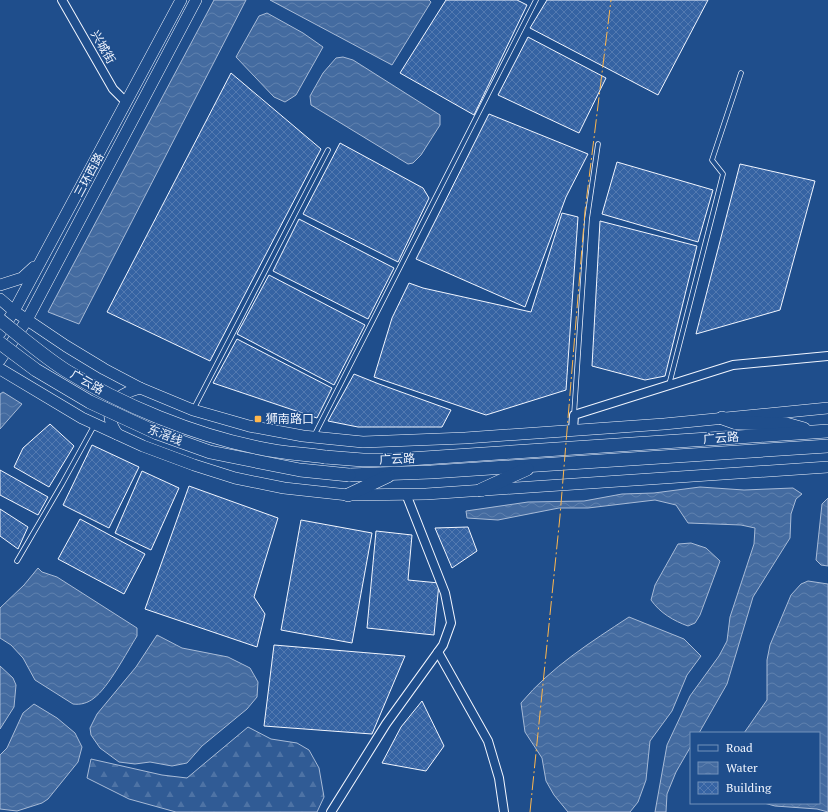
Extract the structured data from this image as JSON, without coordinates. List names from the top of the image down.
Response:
{
  "streets": {
    "main road": ["三环西路", "广云路", "东滘线"],
    "street": ["兴城街"]
  },
  "crossings": [
    ["兴城街", "三环西路"],
    ["广云路", "东滘线"]
  ],
  "places": {
    "transit": ["狮南路口"]
  },
  "legend": ["Road", "Water", "Building"]
}
